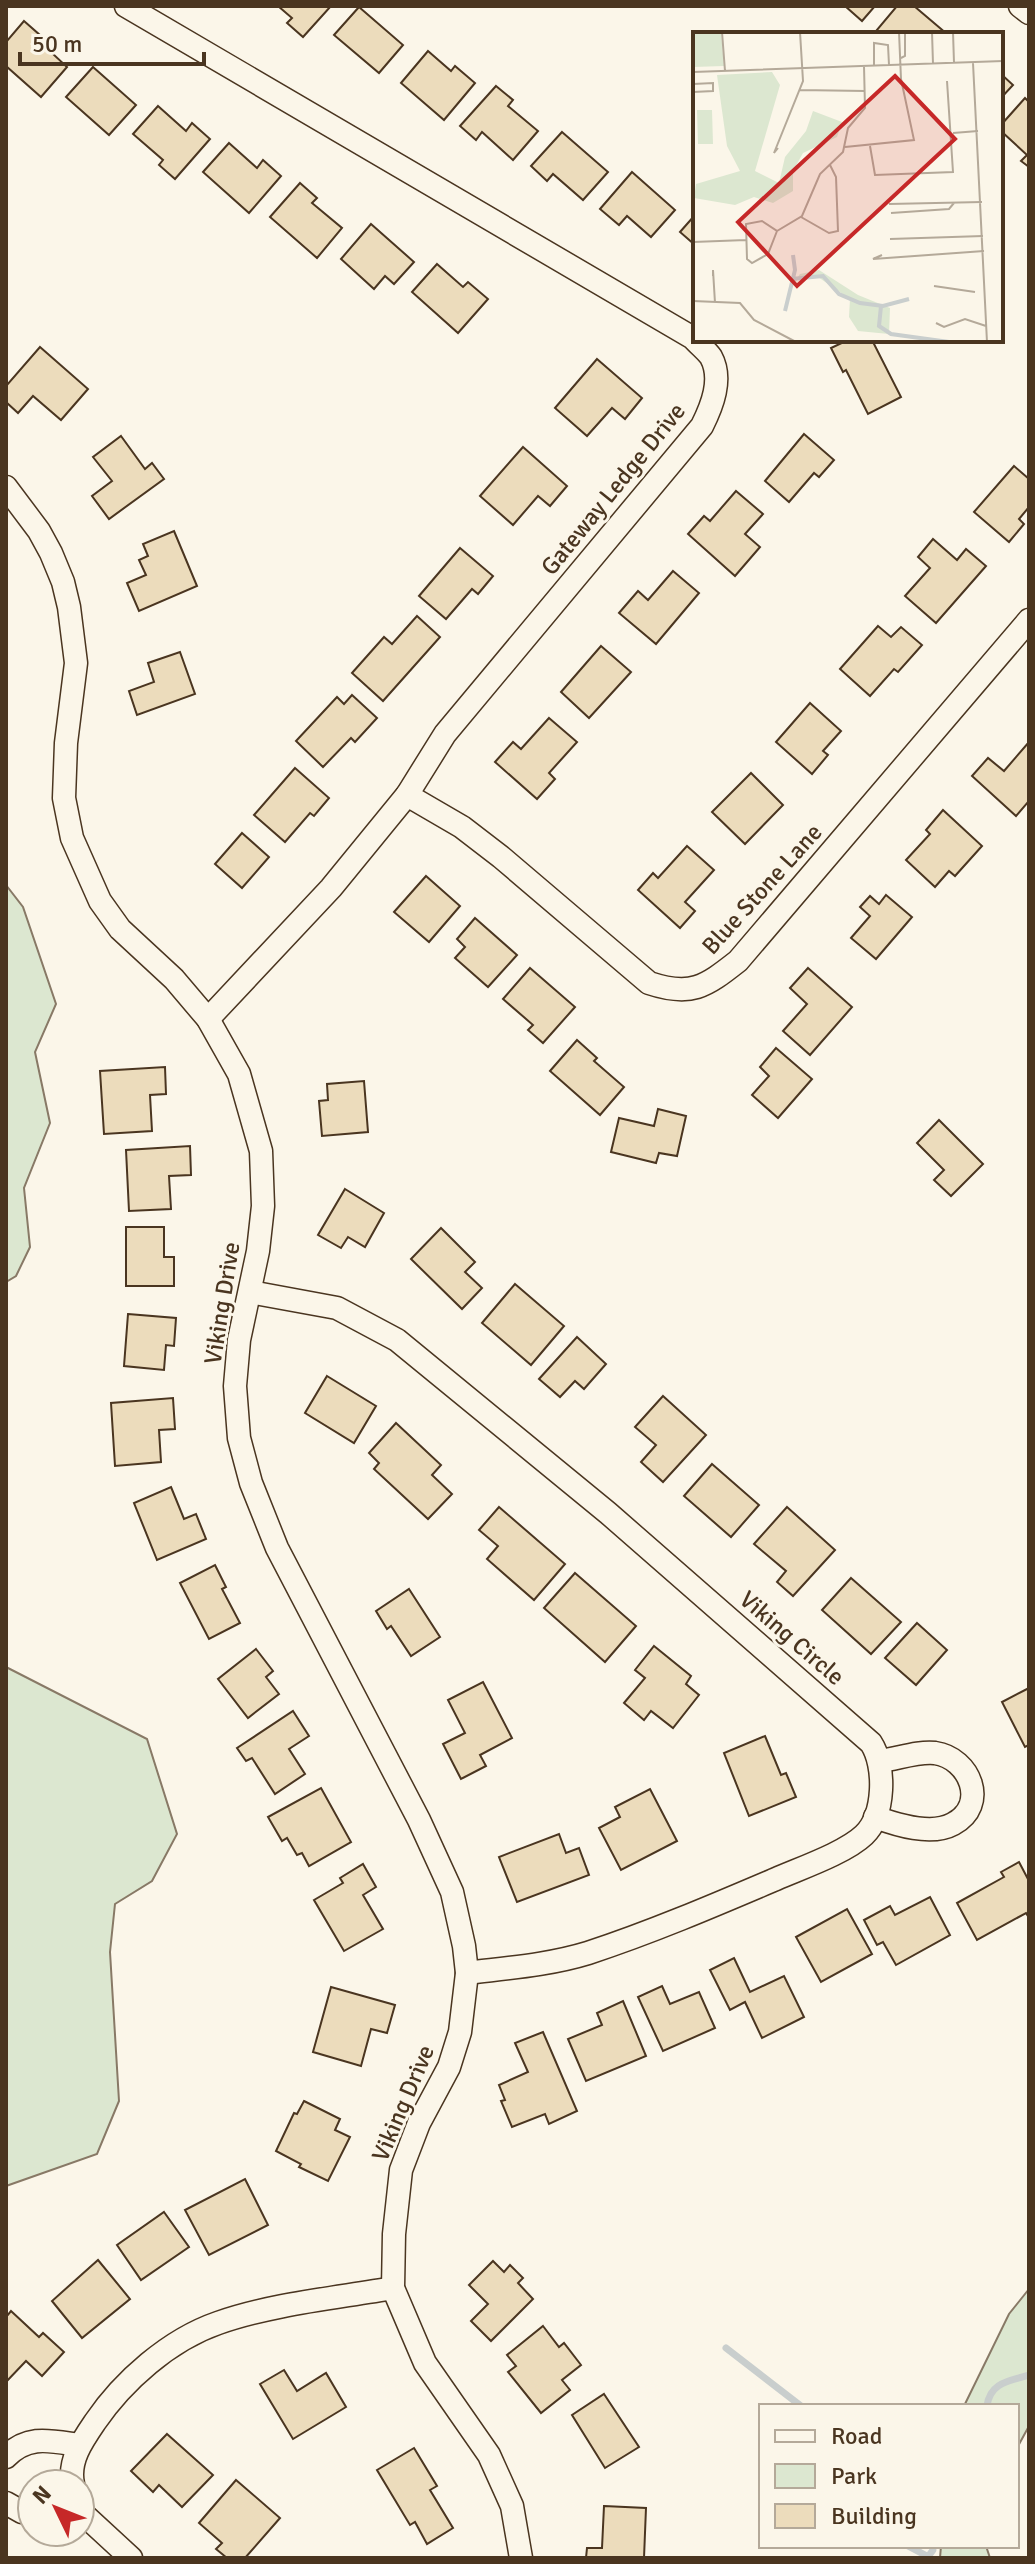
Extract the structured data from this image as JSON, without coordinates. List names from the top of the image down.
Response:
{
  "streets": {
    "street": [
      "Gateway Ledge Drive",
      "Blue Stone Lane",
      "Viking Drive",
      "Viking Circle"
    ]
  },
  "crossings": [
    ["Gateway Ledge Drive", "Blue Stone Lane"],
    ["Gateway Ledge Drive", "Viking Drive"],
    ["Viking Drive", "Viking Circle"]
  ],
  "legend": ["Road", "Park", "Building"],
  "scale_bar": "50 m",
  "north": "top left"
}
